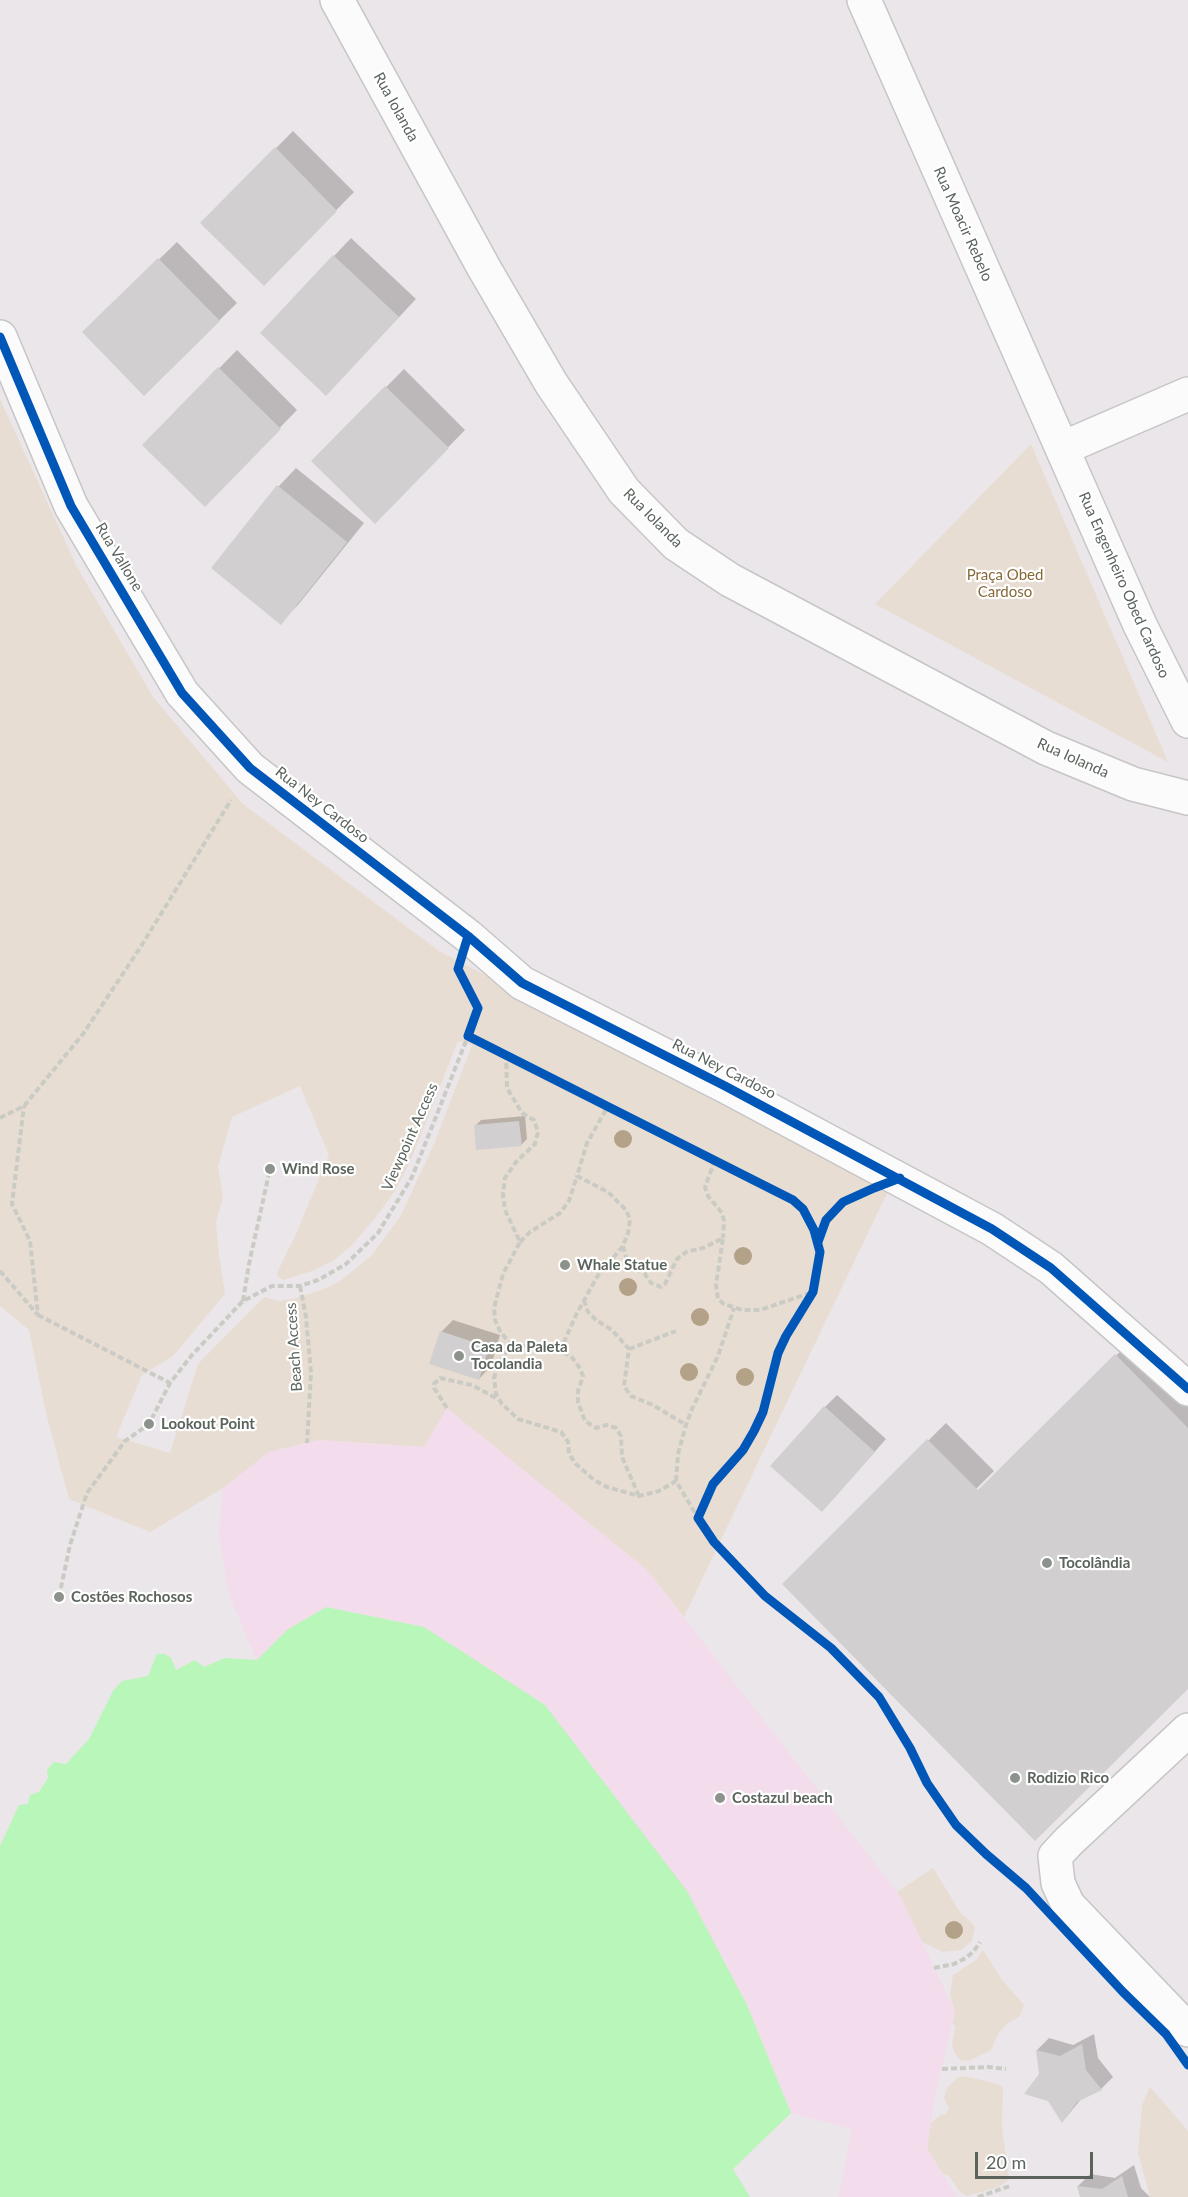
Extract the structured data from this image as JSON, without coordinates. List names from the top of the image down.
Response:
{
  "streets": {
    "street": [
      "Rua Iolanda",
      "Rua Moacir Rebelo",
      "Rua Vallone",
      "Rua Engenheiro Obed Cardoso",
      "Rua Ney Cardoso"
    ],
    "path": ["Viewpoint Access", "Beach Access"]
  },
  "crossings": [
    ["Rua Moacir Rebelo", "Rua Engenheiro Obed Cardoso"],
    ["Rua Vallone", "Rua Ney Cardoso"],
    ["Viewpoint Access", "Beach Access"]
  ],
  "parks": ["Praça Obed Cardoso"],
  "places": [
    "Wind Rose",
    "Whale Statue",
    "Casa da Paleta Tocolandia",
    "Lookout Point",
    "Tocolândia",
    "Costões Rochosos",
    "Rodizio Rico",
    "Costazul beach"
  ],
  "scale_bar": "20 m"
}
